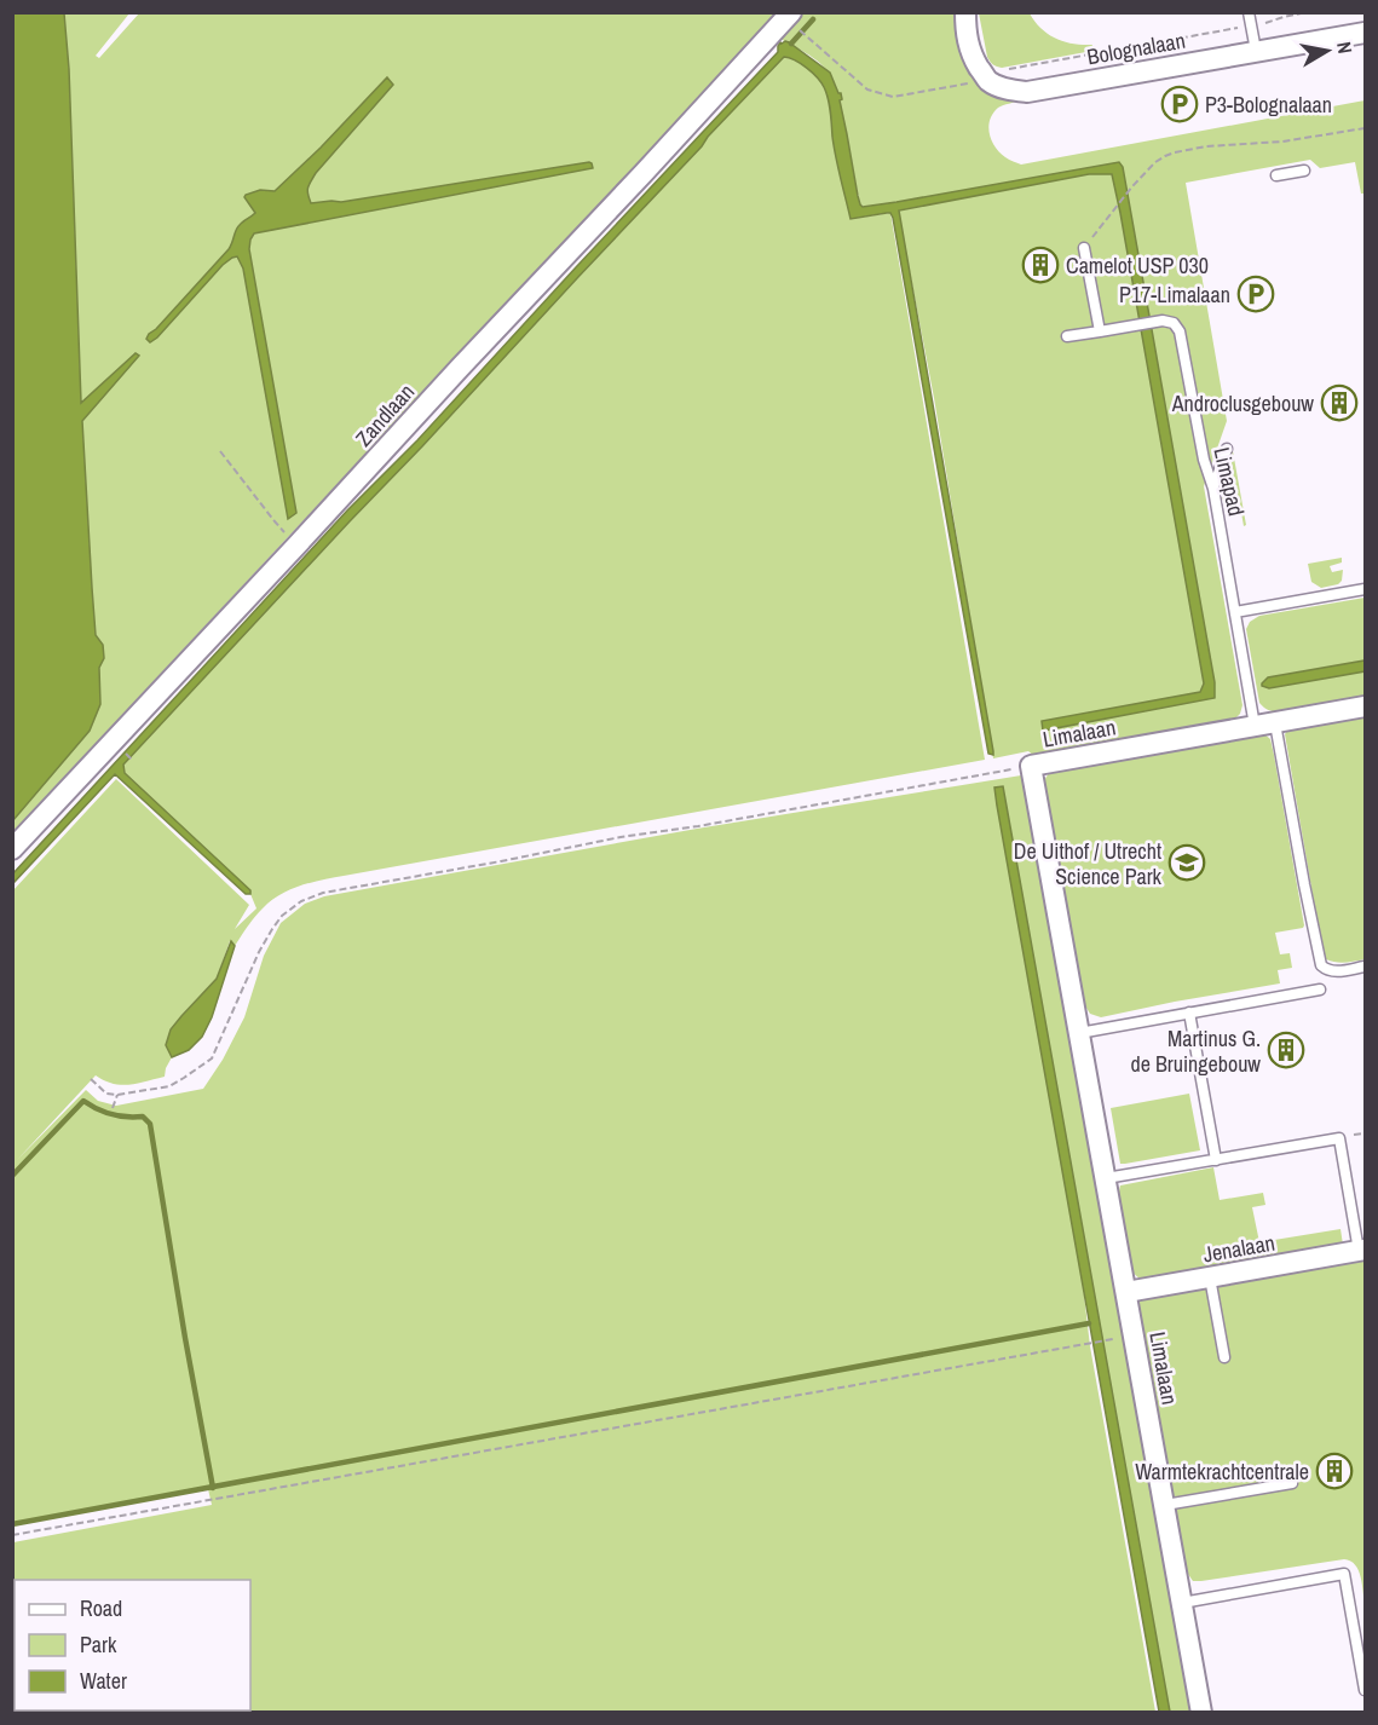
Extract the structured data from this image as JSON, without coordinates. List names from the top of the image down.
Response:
{
  "streets": {
    "street": [
      "Bolognalaan",
      "Zandlaan",
      "Limalaan",
      "Jenalaan"
    ],
    "lane": ["Limapad"]
  },
  "crossings": [
    ["Limapad", "Limalaan"],
    ["Limalaan", "Jenalaan"]
  ],
  "places": {
    "parking": ["P3-Bolognalaan", "P17-Limalaan"],
    "building": [
      "Camelot USP 030",
      "Androclusgebouw",
      "Martinus G. de Bruingebouw",
      "Warmtekrachtcentrale"
    ],
    "school or university": ["De Uithof / Utrecht Science Park"]
  },
  "legend": ["Road", "Park", "Water"],
  "north": "right"
}
